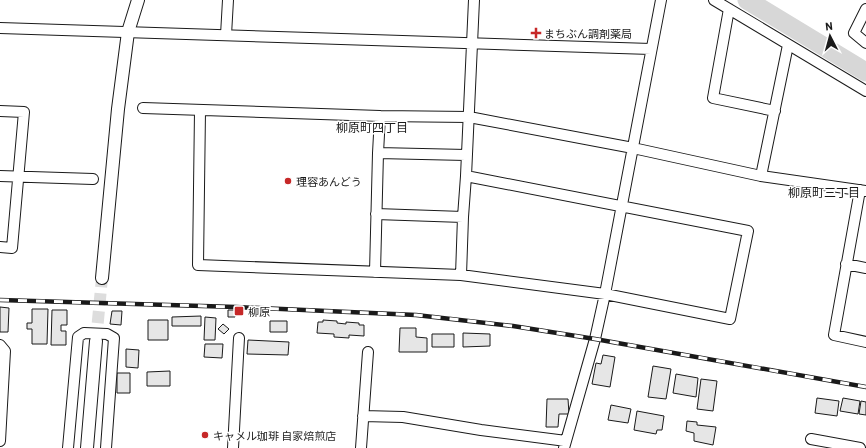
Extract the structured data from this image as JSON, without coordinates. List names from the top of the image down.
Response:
{
  "districts": ["柳原町四丁目", "柳原町三丁目"],
  "places": {
    "health": ["まちぶん調剤薬局"],
    "other": ["理容あんどう", "キャメル珈琲 自家焙煎店"],
    "transit": ["柳原"]
  },
  "north": "top"
}
